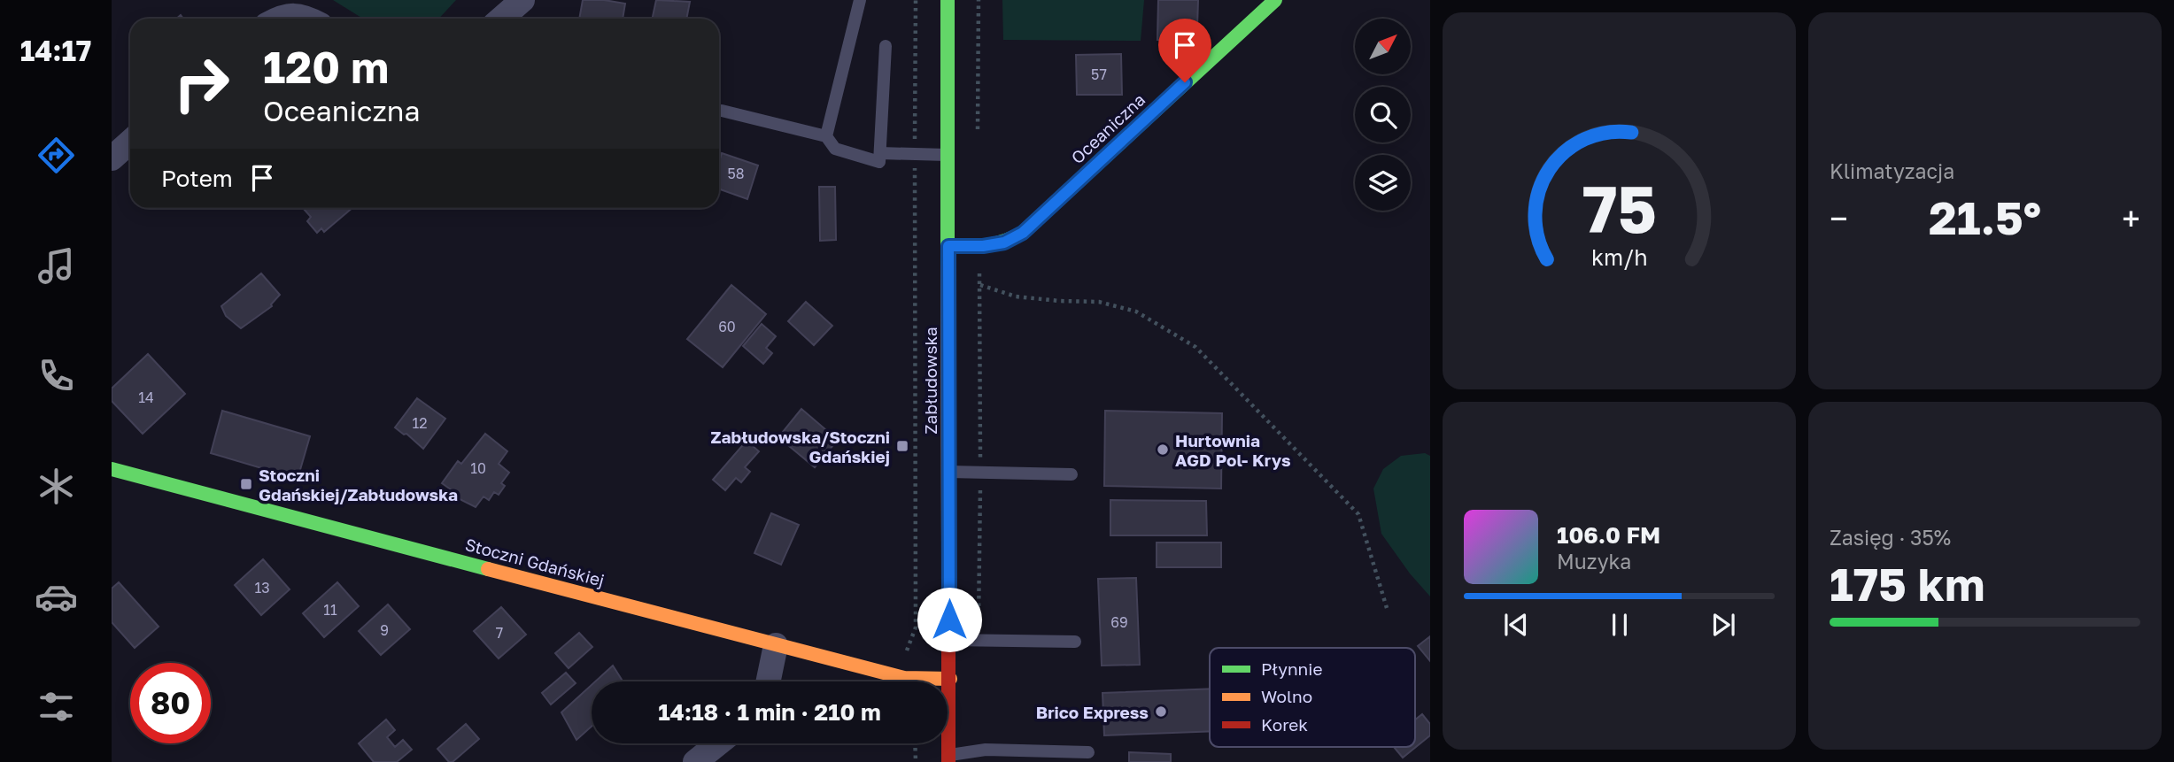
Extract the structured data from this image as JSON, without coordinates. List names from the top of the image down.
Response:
{
  "streets": {
    "main road": ["Oceaniczna", "Zabłudowska", "Stoczni Gdańskiej"]
  },
  "crossings": [
    ["Oceaniczna", "Zabłudowska"],
    ["Zabłudowska", "Stoczni Gdańskiej"]
  ],
  "places": {
    "transit": ["Zabłudowska/Stoczni Gdańskiej", "Stoczni Gdańskiej/Zabłudowska"],
    "other": ["Hurtownia AGD Pol- Krys", "Brico Express"]
  },
  "house_numbers": [
    "57",
    "58",
    "60",
    "14",
    "12",
    "10",
    "13",
    "11",
    "69",
    "9",
    "7"
  ],
  "legend": ["Płynnie", "Wolno", "Korek"],
  "north": "top right",
  "page": {
    "tabs": "14:17",
    "tile": [
      "Klimatyzacja",
      ["Zasięg · 35%", "175 km"]
    ],
    "turn": ["120 m", "Oceaniczna"],
    "then": "Potem",
    "heat": ["−", "21.5°", "+"],
    "song": ["106.0 FM", "Muzyka"],
    "limit": "80",
    "trip": "14:18 · 1 min · 210 m",
    "gauge": ["75", "km/h"]
  }
}
